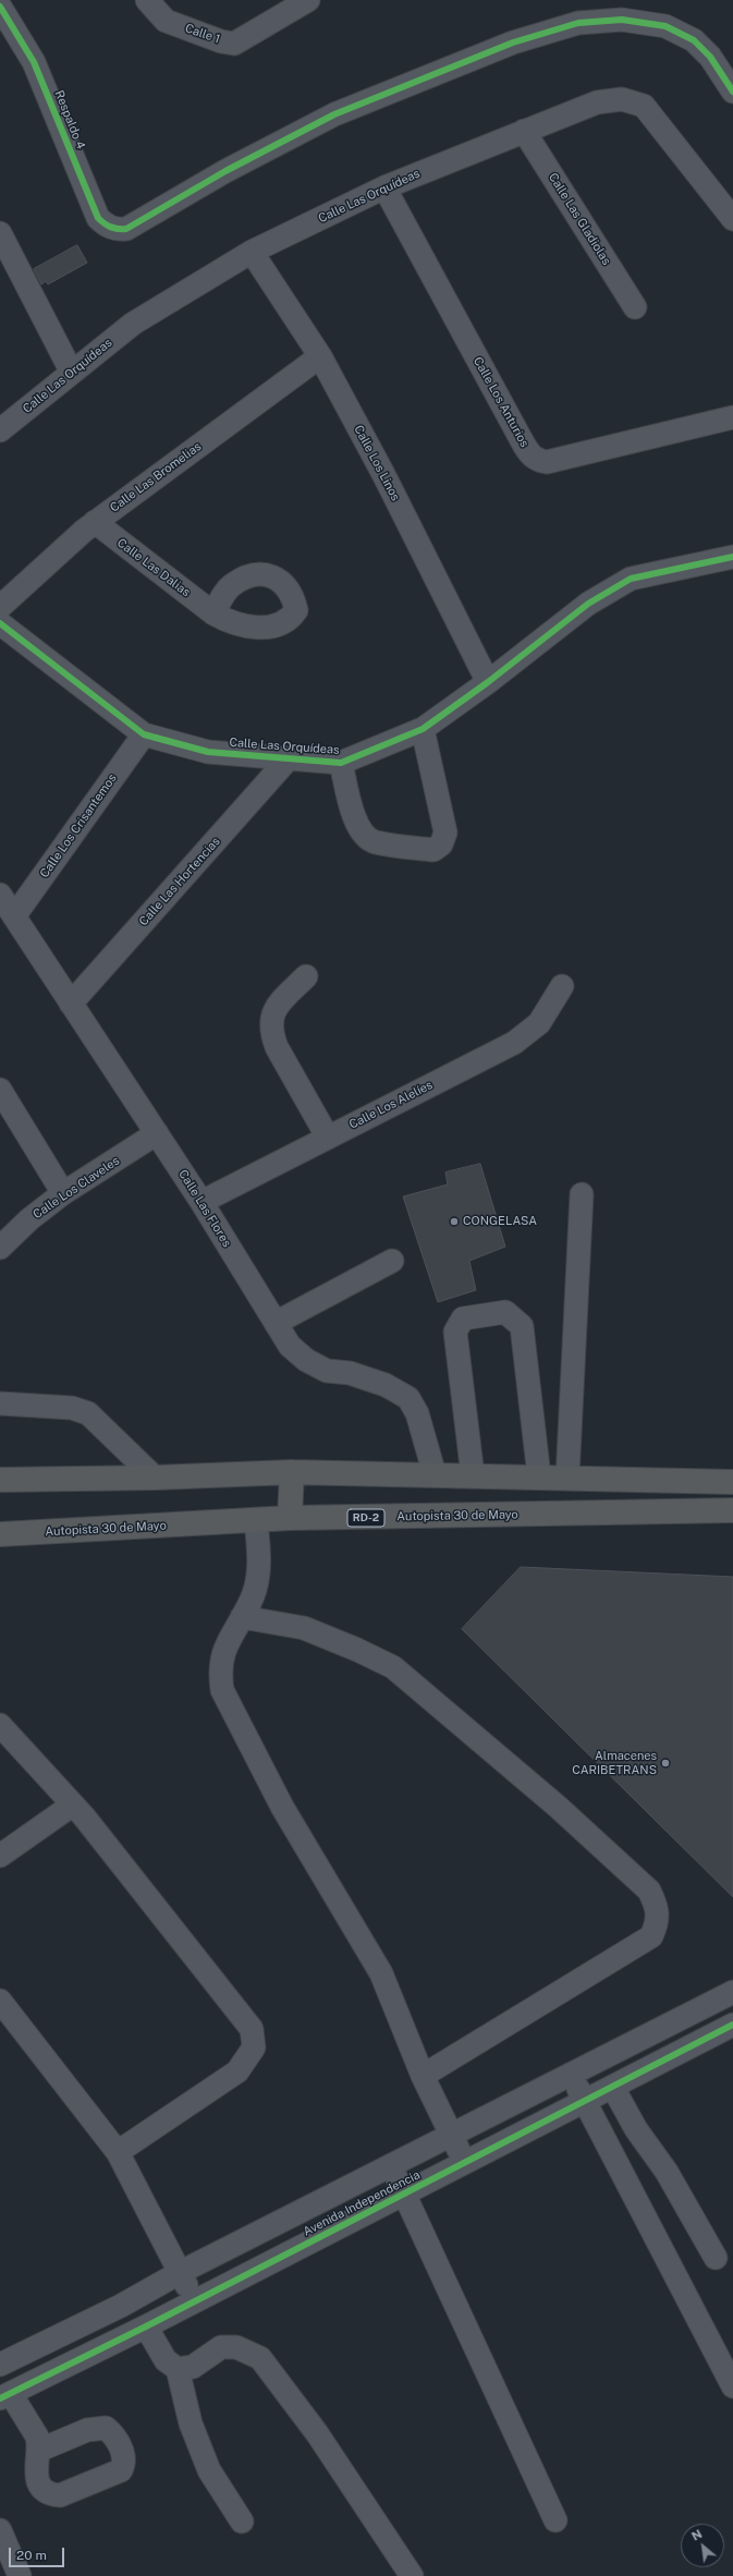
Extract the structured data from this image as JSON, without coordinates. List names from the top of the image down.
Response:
{
  "streets": {
    "highway": ["Autopista 30 de Mayo", "RD-2"],
    "street": [
      "Calle 1",
      "Respaldo 4",
      "Calle Las Orquídeas",
      "Calle Las Gladiolas",
      "Calle Los Anturios",
      "Calle Los Linos",
      "Calle Las Bromelias",
      "Calle Las Dalias",
      "Calle Los Crisantemos",
      "Calle Las Hortencias",
      "Calle Los Alelíes",
      "Calle Los Claveles",
      "Calle Las Flores",
      "Avenida Independencia"
    ]
  },
  "crossings": [
    ["Calle Las Orquídeas", "Calle Las Gladiolas"],
    ["Calle Las Orquídeas", "Calle Los Anturios"],
    ["Calle Las Orquídeas", "Calle Los Linos"],
    ["Calle Las Orquídeas", "Calle Los Crisantemos"],
    ["Calle Las Orquídeas", "Calle Las Hortencias"],
    ["Calle Los Linos", "Calle Las Bromelias"],
    ["Calle Las Bromelias", "Calle Las Dalias"],
    ["Calle Los Crisantemos", "Calle Las Flores"],
    ["Calle Las Hortencias", "Calle Las Flores"],
    ["Calle Los Alelíes", "Calle Las Flores"],
    ["Calle Los Claveles", "Calle Las Flores"]
  ],
  "places": ["CONGELASA", "Almacenes CARIBETRANS"],
  "scale_bar": "20 m",
  "north": "top left"
}
